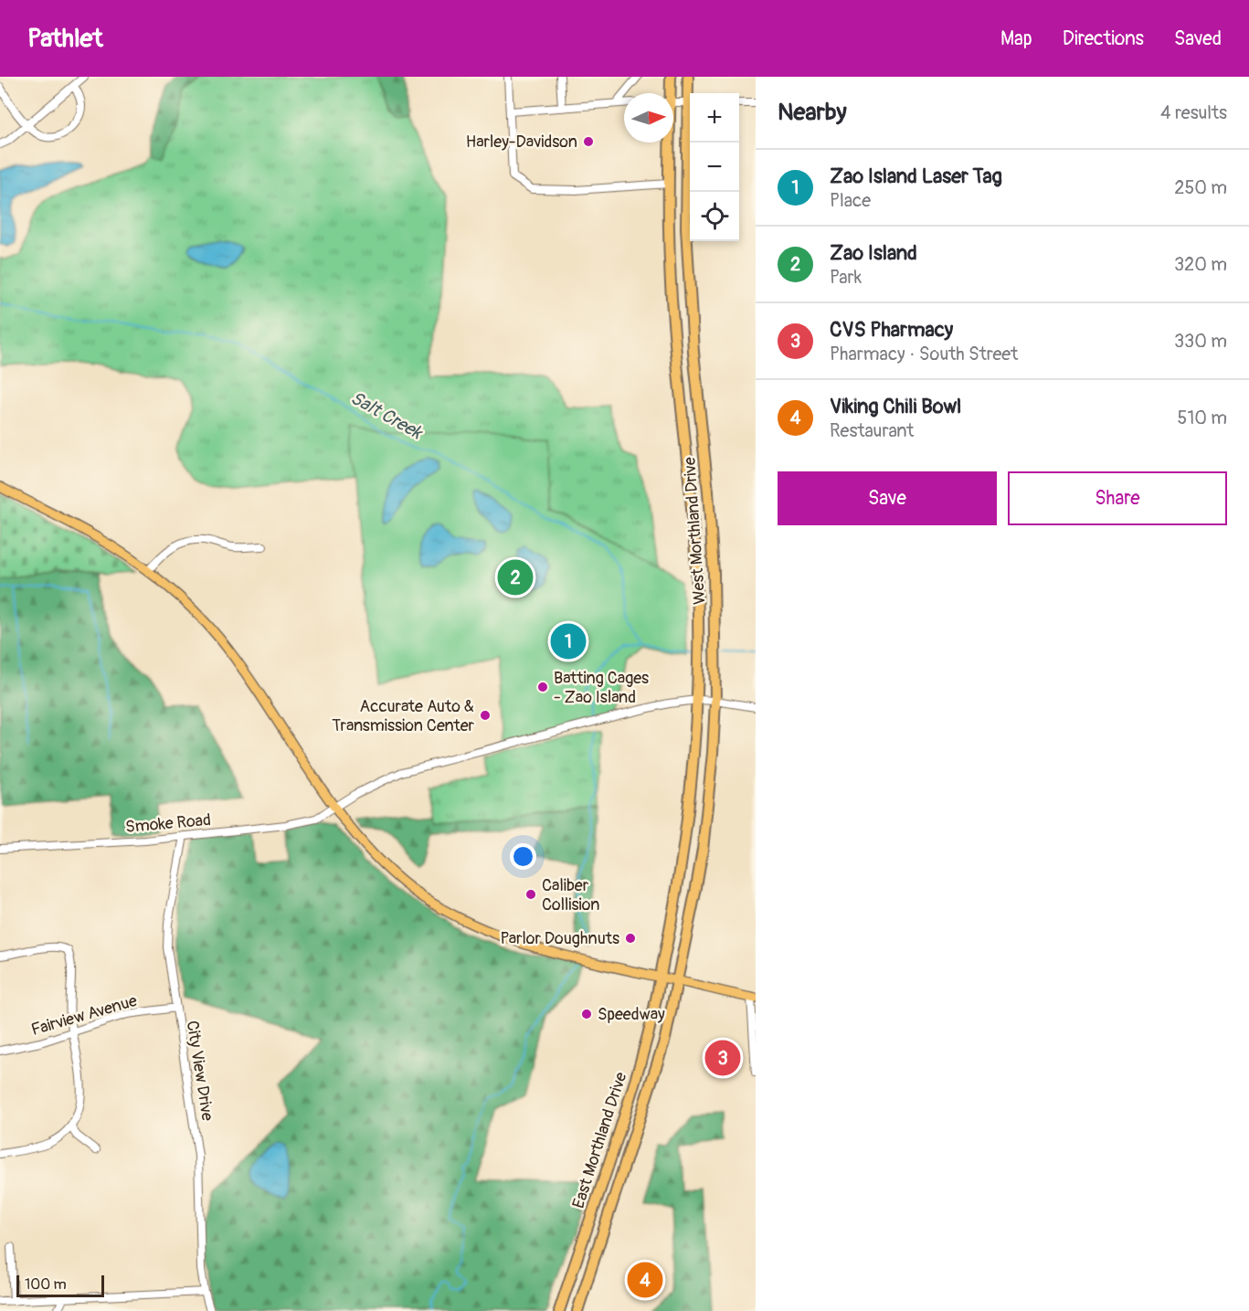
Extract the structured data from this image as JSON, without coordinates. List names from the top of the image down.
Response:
{
  "streets": {
    "highway": ["West Morthland Drive", "East Morthland Drive"],
    "street": ["Smoke Road", "Fairview Avenue", "City View Drive"]
  },
  "crossings": [
    ["West Morthland Drive", "Smoke Road"],
    ["West Morthland Drive", "East Morthland Drive"],
    ["Smoke Road", "City View Drive"],
    ["Fairview Avenue", "City View Drive"]
  ],
  "water": ["Salt Creek"],
  "places": [
    "Harley-Davidson",
    "Batting Cages - Zao Island",
    "Accurate Auto & Transmission Center",
    "Caliber Collision",
    "Parlor Doughnuts",
    "Speedway"
  ],
  "scale_bar": "100 m",
  "north": "right",
  "page": {
    "header": "Pathlet",
    "nav": ["Map", "Directions", "Saved"],
    "heading": ["Nearby", "4 results"],
    "map_buttons": ["+", "−"],
    "list": [
      {
        "mark": "1",
        "name": "Zao Island Laser Tag",
        "note": "Place",
        "value": "250 m"
      },
      {
        "mark": "2",
        "name": "Zao Island",
        "note": "Park",
        "value": "320 m"
      },
      {
        "mark": "3",
        "name": "CVS Pharmacy",
        "note": "Pharmacy · South Street",
        "value": "330 m"
      },
      {
        "mark": "4",
        "name": "Viking Chili Bowl",
        "note": "Restaurant",
        "value": "510 m"
      }
    ],
    "buttons": ["Save", "Share"],
    "pins": [
      "2",
      "1",
      "3",
      "4"
    ],
    "scale": "100 m"
  }
}
